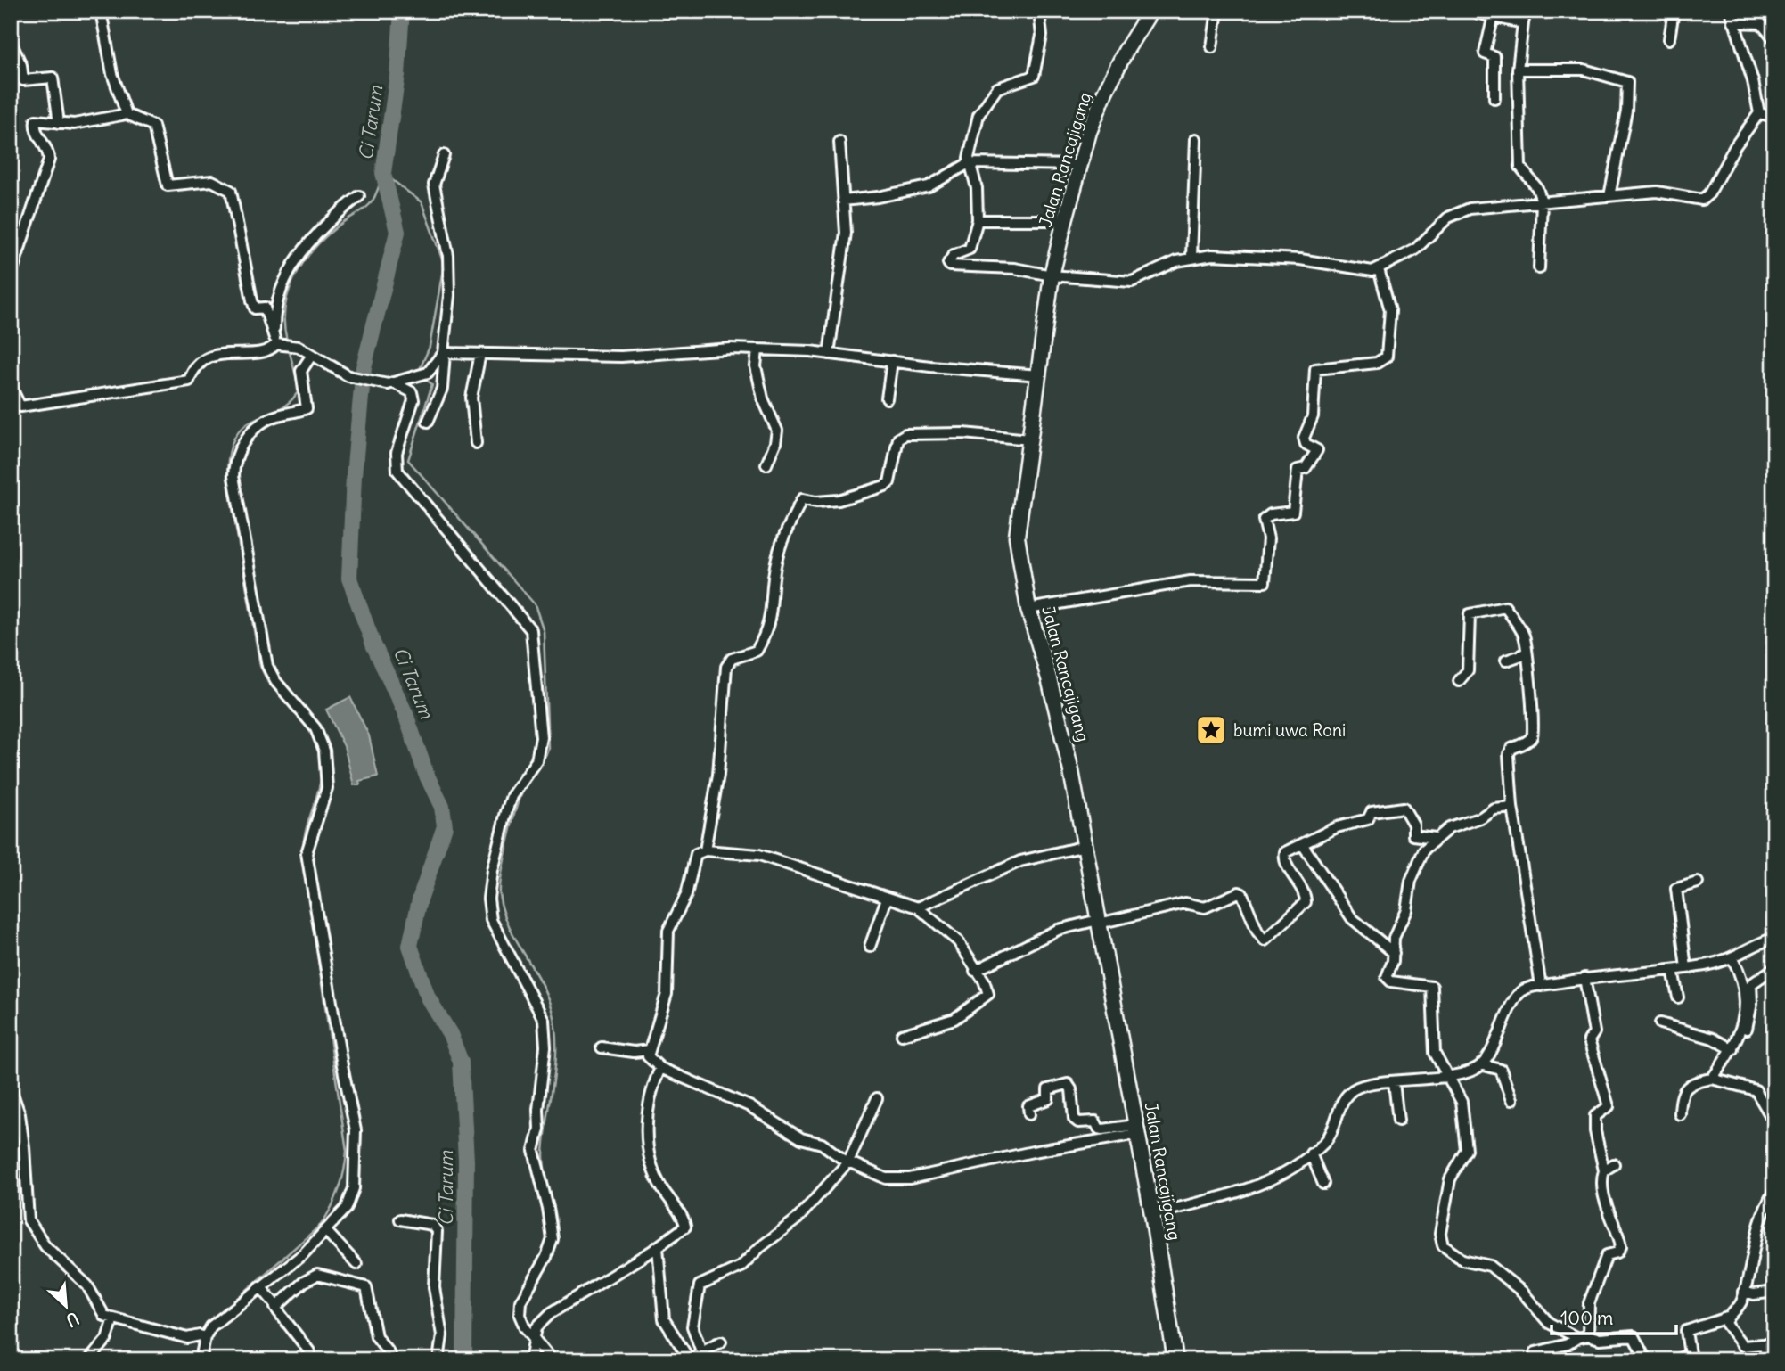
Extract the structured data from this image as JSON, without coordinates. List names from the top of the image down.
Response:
{
  "streets": {
    "main road": ["Jalan Rancajigang"]
  },
  "water": ["Ci Tarum"],
  "places": {
    "place": ["bumi uwa Roni"]
  },
  "scale_bar": "100 m",
  "north": "bottom right"
}
